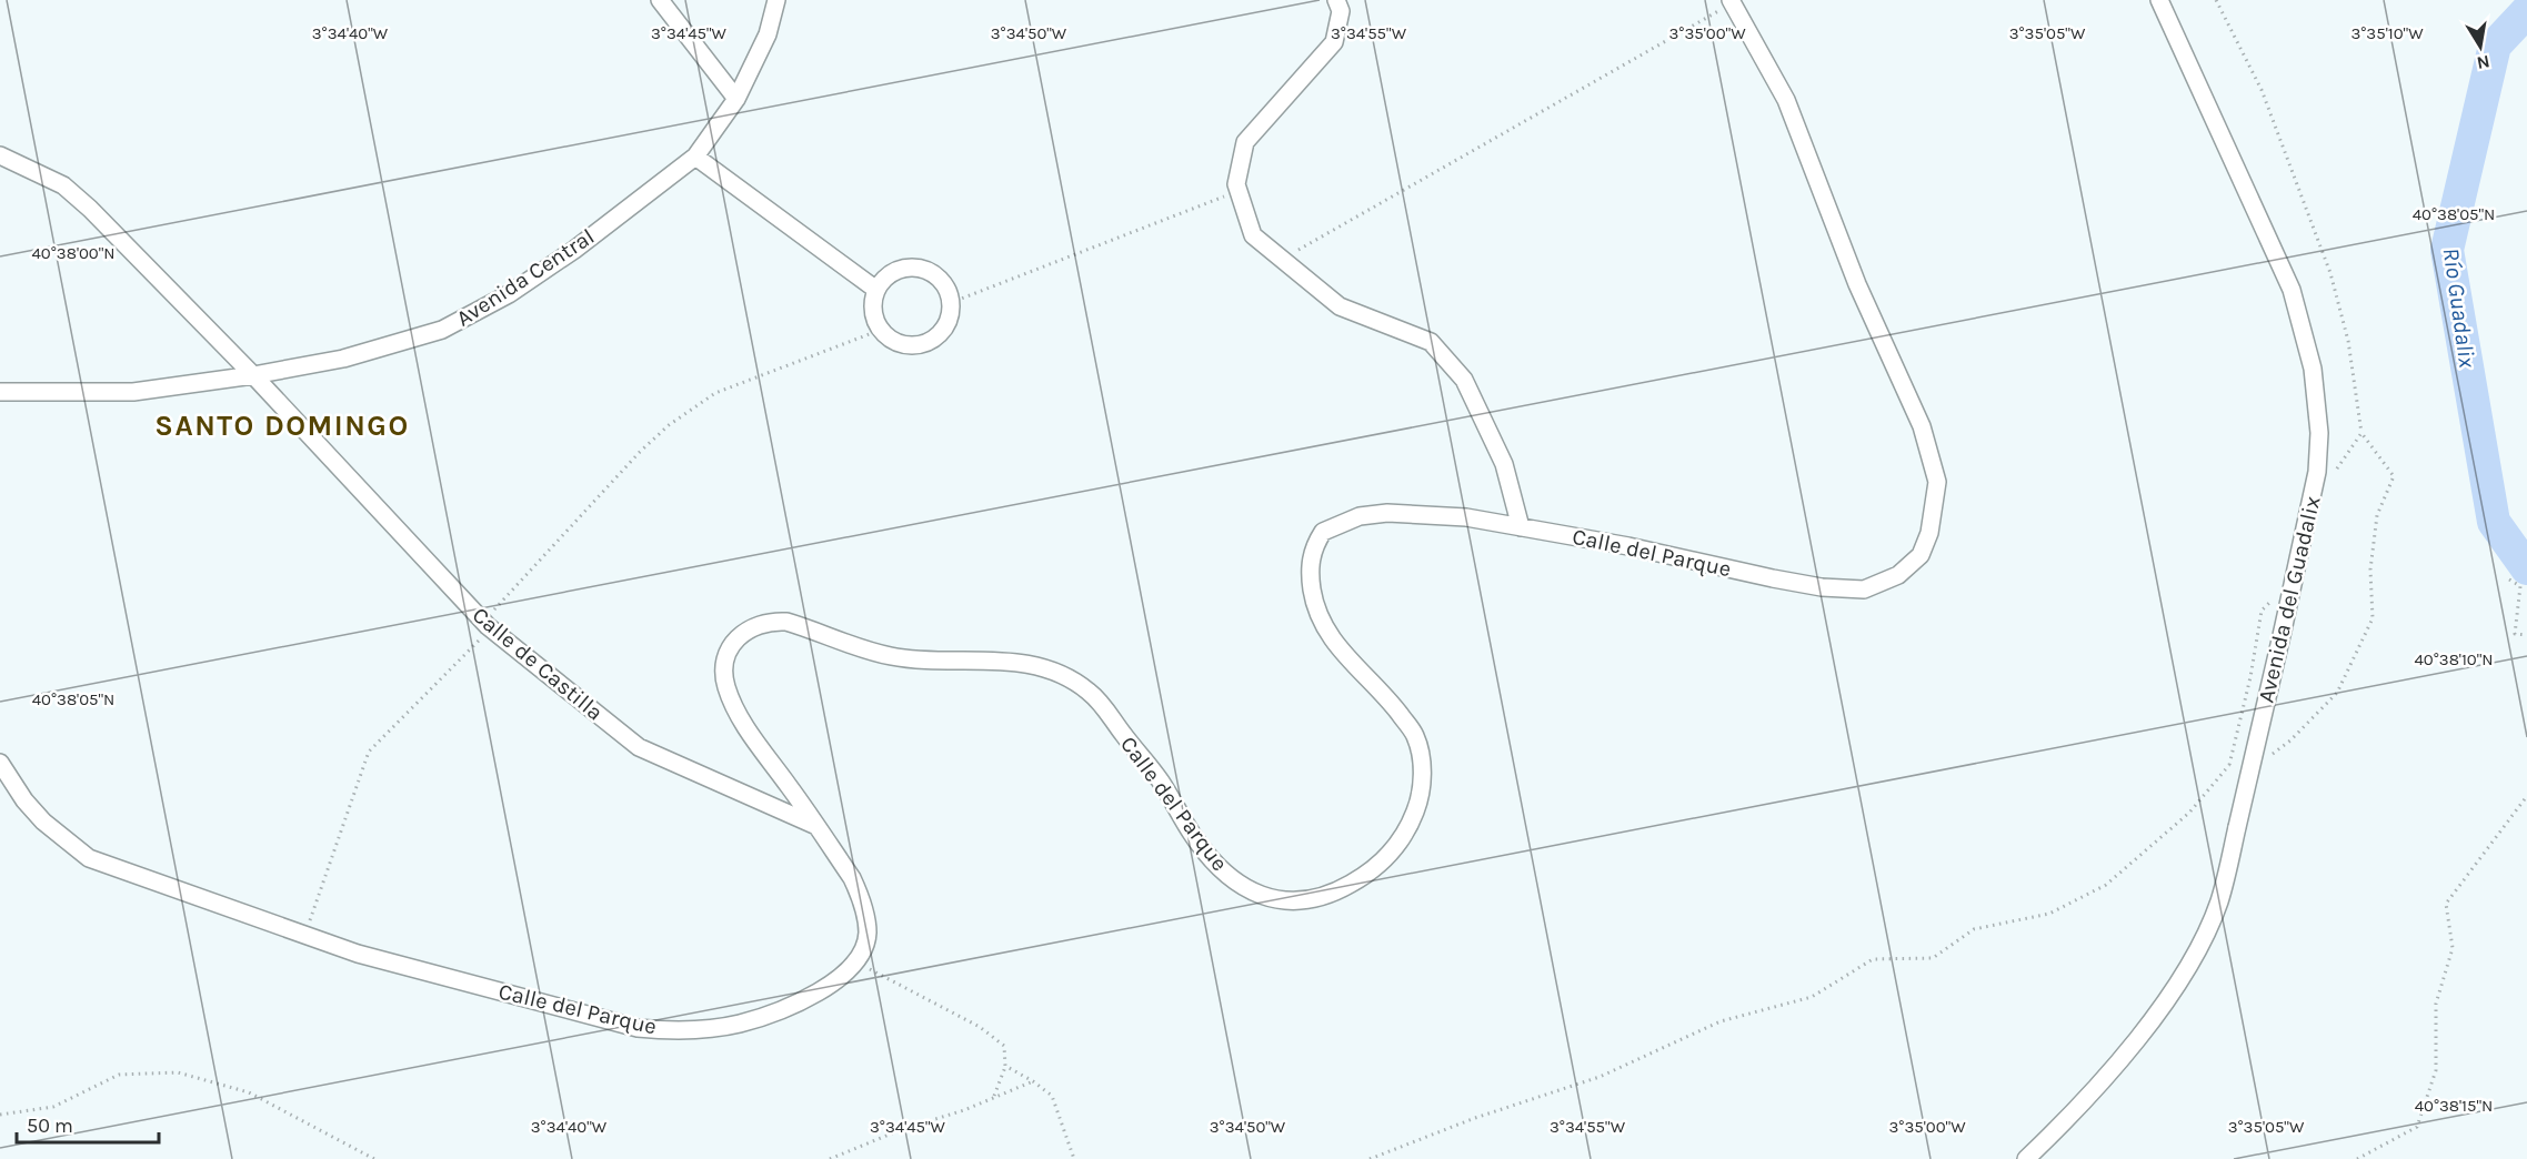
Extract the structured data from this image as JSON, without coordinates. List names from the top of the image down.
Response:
{
  "streets": {
    "street": [
      "Avenida Central",
      "Calle del Parque",
      "Avenida del Guadalix",
      "Calle de Castilla"
    ]
  },
  "crossings": [
    ["Avenida Central", "Calle de Castilla"],
    ["Calle del Parque", "Calle de Castilla"]
  ],
  "districts": ["SANTO DOMINGO"],
  "water": ["Río Guadalix"],
  "scale_bar": "50 m",
  "north": "bottom",
  "coordinates": [
    "3°34'40\"W",
    "3°34'45\"W",
    "3°34'50\"W",
    "3°34'55\"W",
    "3°35'00\"W",
    "3°35'05\"W",
    "3°35'10\"W",
    "40°38'05\"N",
    "40°38'00\"N",
    "40°38'10\"N",
    "40°38'15\"N"
  ]
}
